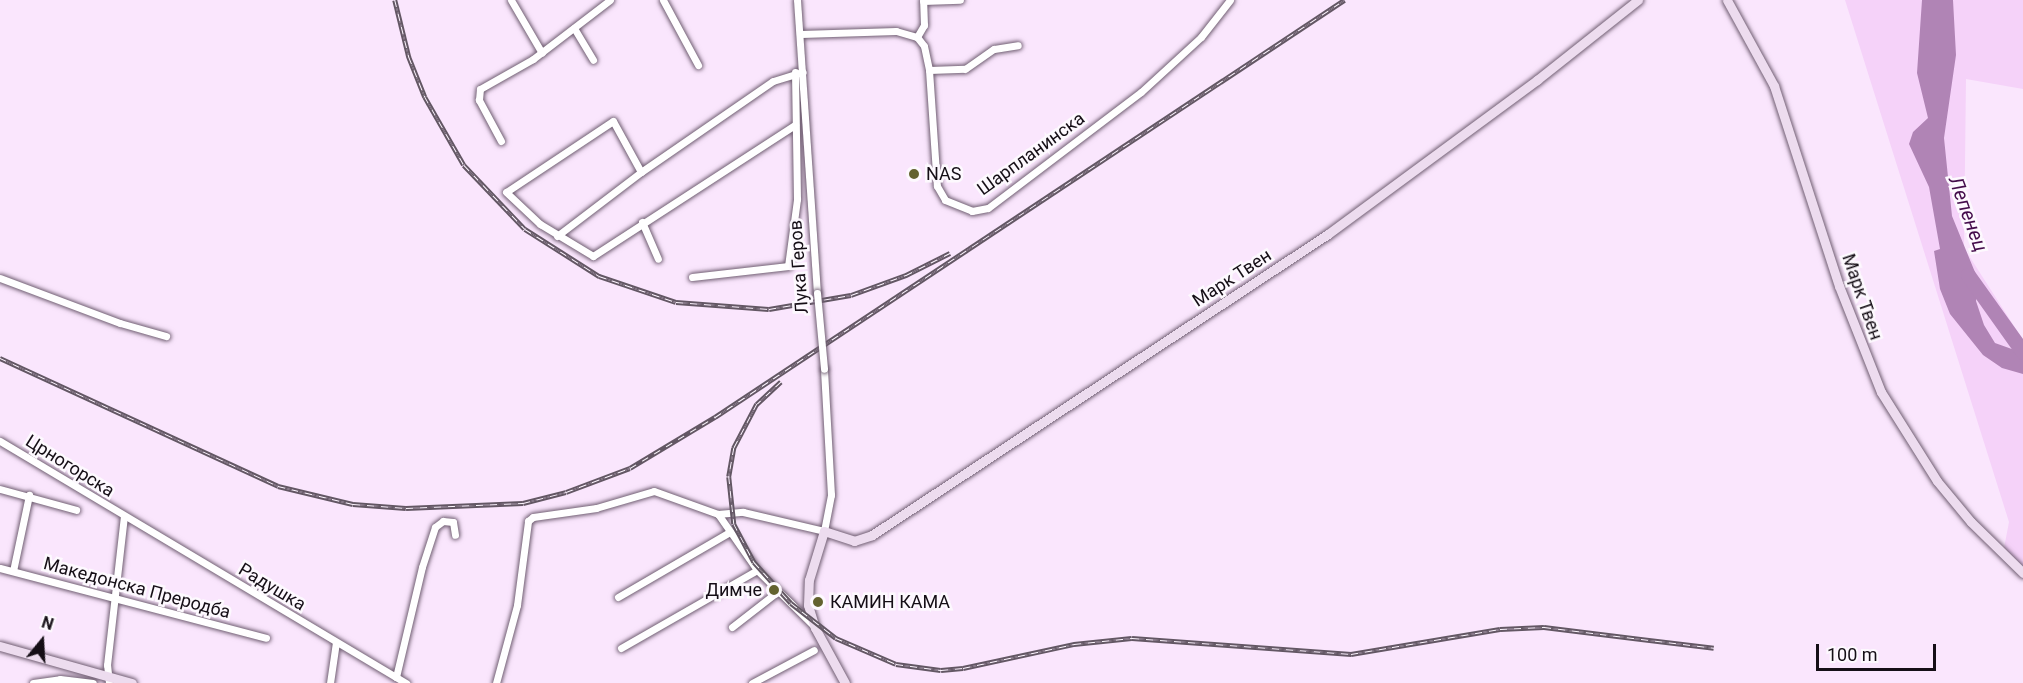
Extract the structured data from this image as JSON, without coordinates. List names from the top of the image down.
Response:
{
  "streets": {
    "street": [
      "Шарпланинска",
      "Лука Геров",
      "Марк Твен",
      "Црногорска",
      "Радушка",
      "Македонска Преродба"
    ]
  },
  "crossings": [
    ["Лука Геров", "Марк Твен"],
    ["Црногорска", "Радушка"]
  ],
  "water": ["Лепенец"],
  "places": ["NAS", "Димче", "КАМИН КАМА"],
  "scale_bar": "100 m",
  "north": "top"
}
